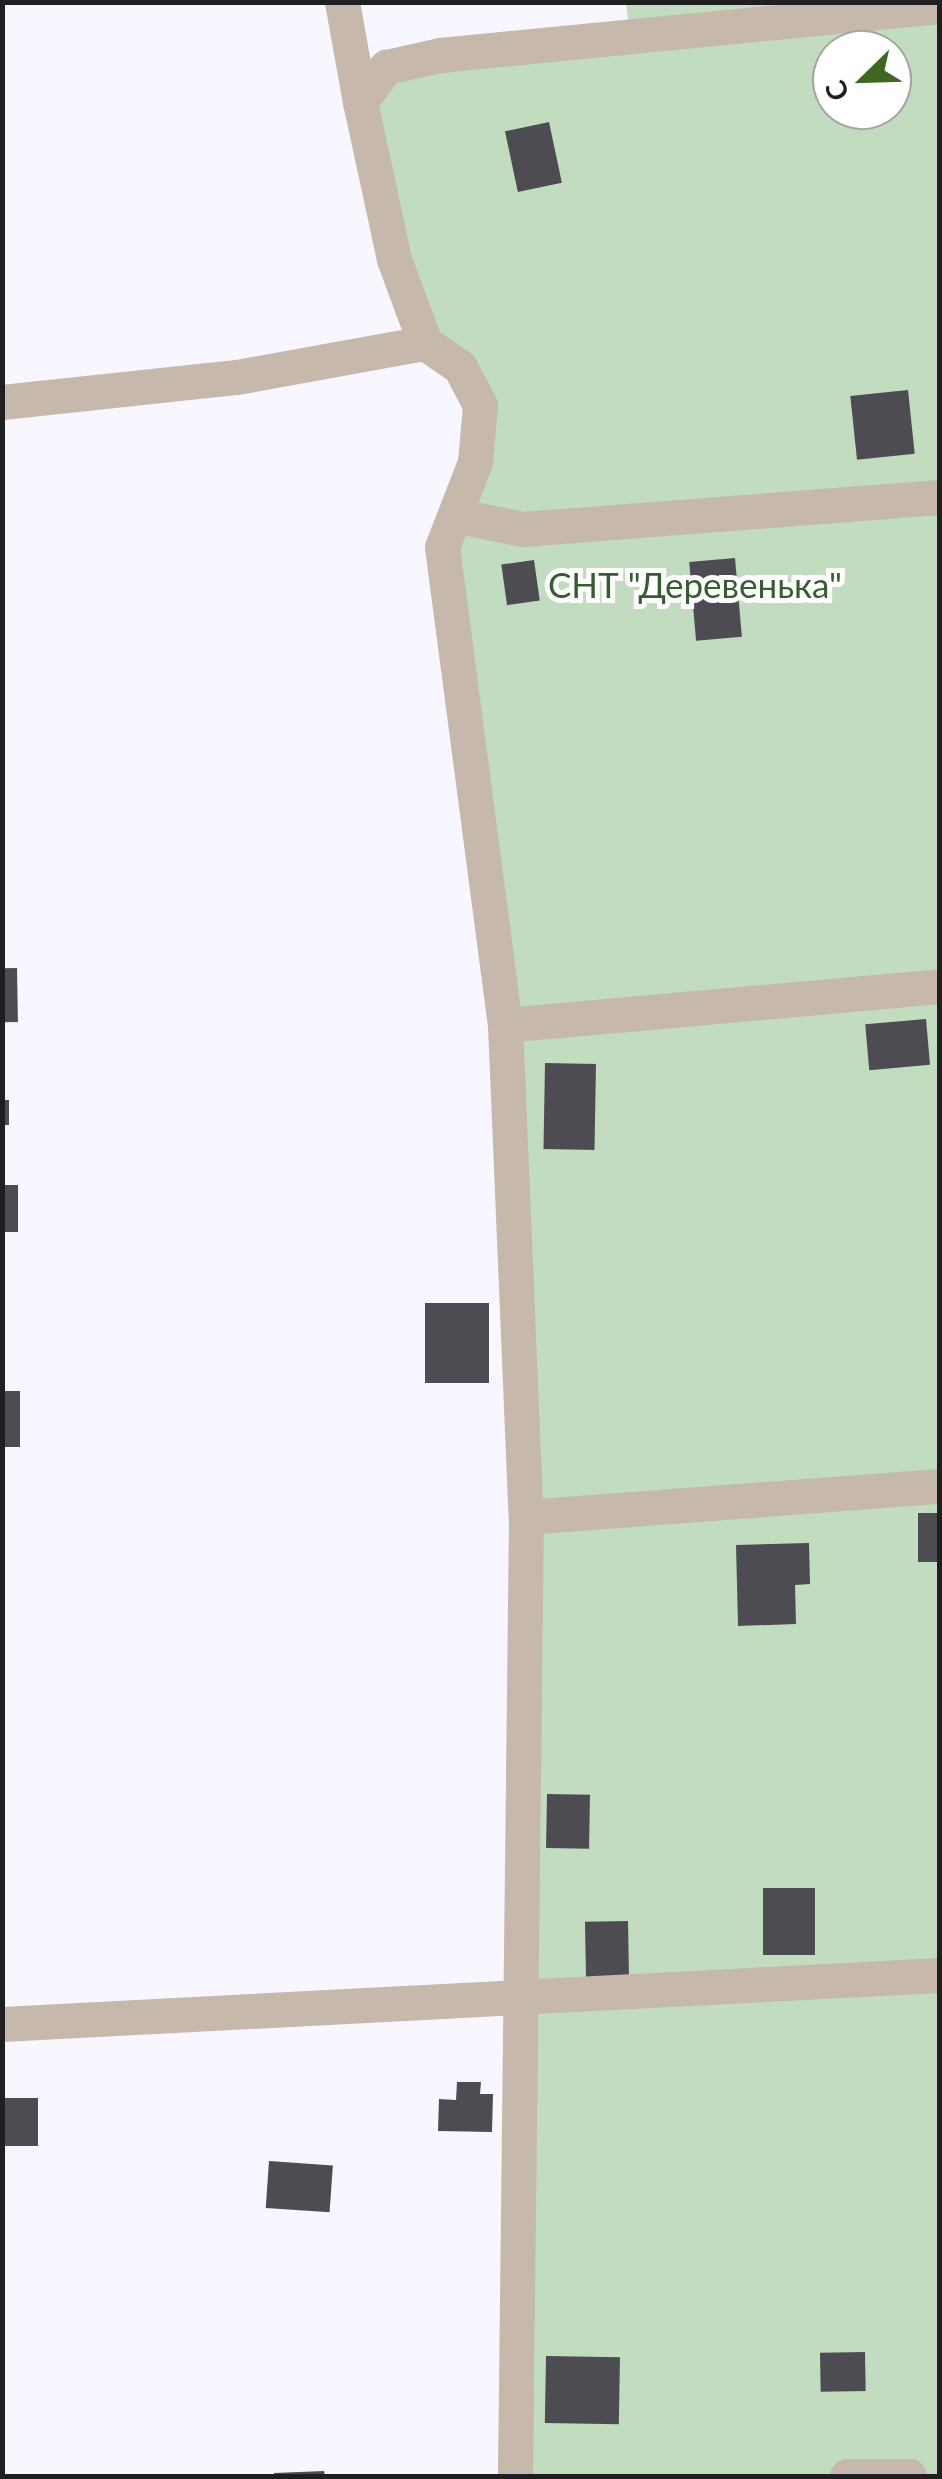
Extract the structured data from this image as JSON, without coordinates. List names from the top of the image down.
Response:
{
  "parks": ["СНТ \"Деревенька\""],
  "north": "bottom left"
}
